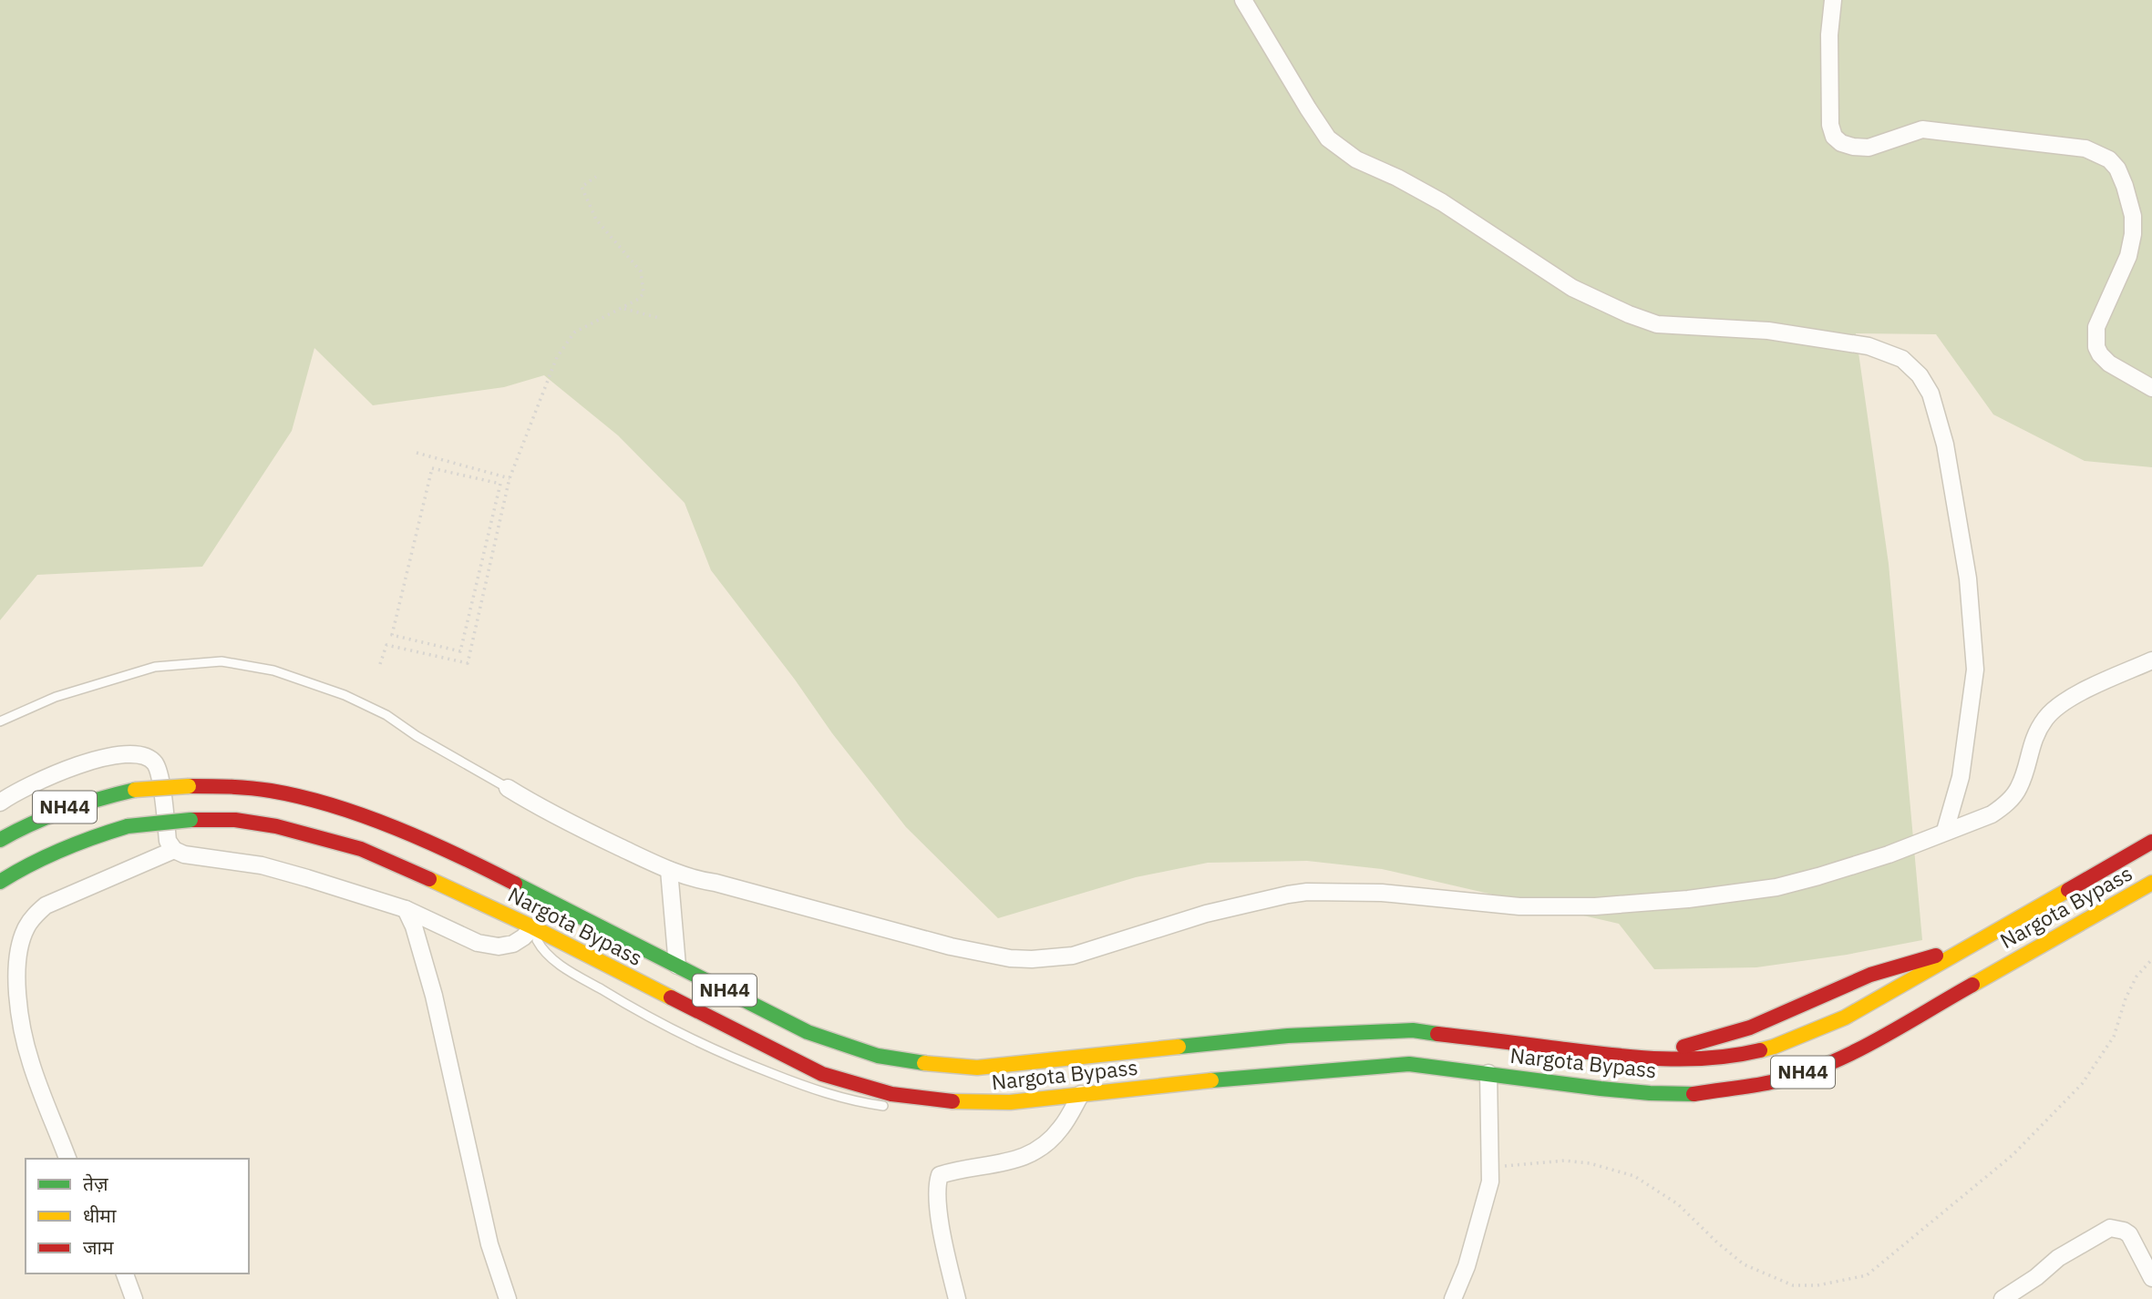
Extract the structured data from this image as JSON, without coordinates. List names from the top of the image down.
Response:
{
  "streets": {
    "highway": ["NH44", "Nargota Bypass"]
  },
  "legend": ["तेज़", "धीमा", "जाम"]
}
